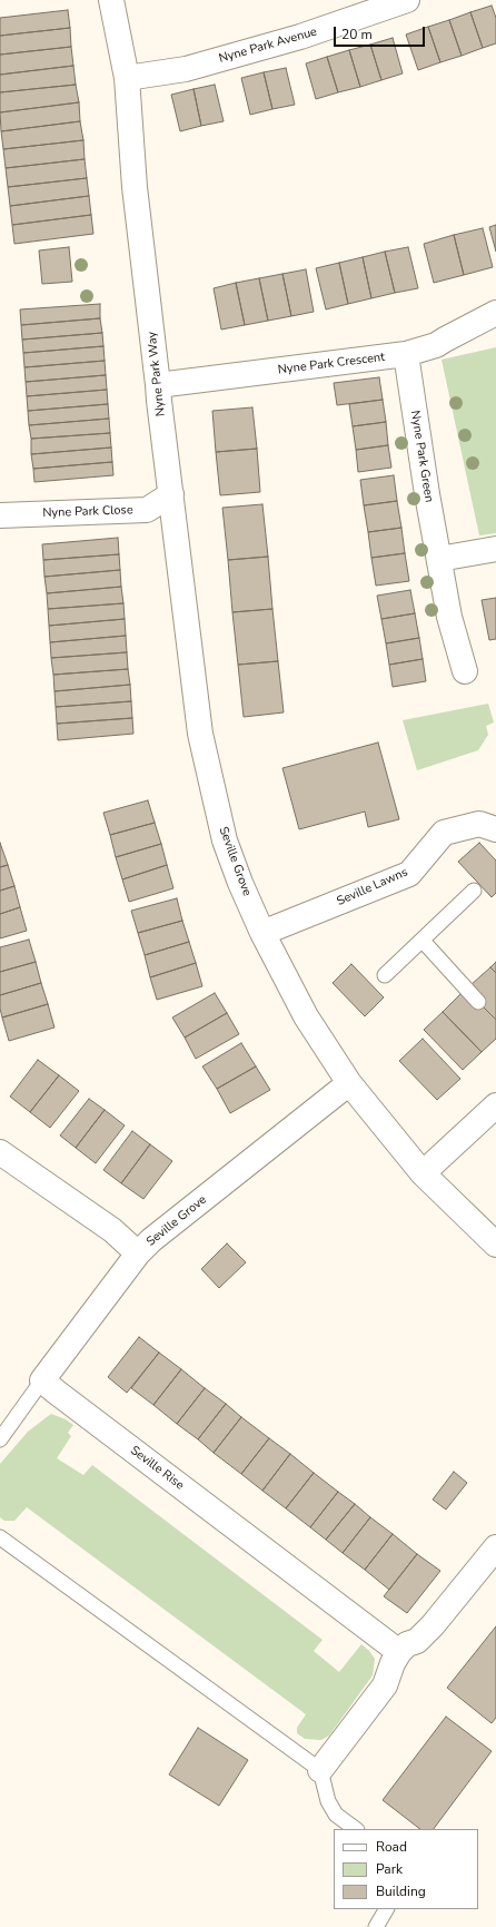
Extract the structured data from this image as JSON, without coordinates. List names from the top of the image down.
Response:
{
  "streets": {
    "street": [
      "Nyne Park Avenue",
      "Nyne Park Crescent",
      "Nyne Park Way",
      "Nyne Park Green",
      "Nyne Park Close",
      "Seville Grove",
      "Seville Lawns",
      "Seville Rise"
    ]
  },
  "crossings": [
    ["Nyne Park Avenue", "Nyne Park Way"],
    ["Nyne Park Crescent", "Nyne Park Way"],
    ["Nyne Park Crescent", "Nyne Park Green"],
    ["Nyne Park Way", "Nyne Park Close"],
    ["Nyne Park Way", "Seville Grove"],
    ["Seville Grove", "Seville Lawns"]
  ],
  "legend": ["Road", "Park", "Building"],
  "scale_bar": "20 m"
}
